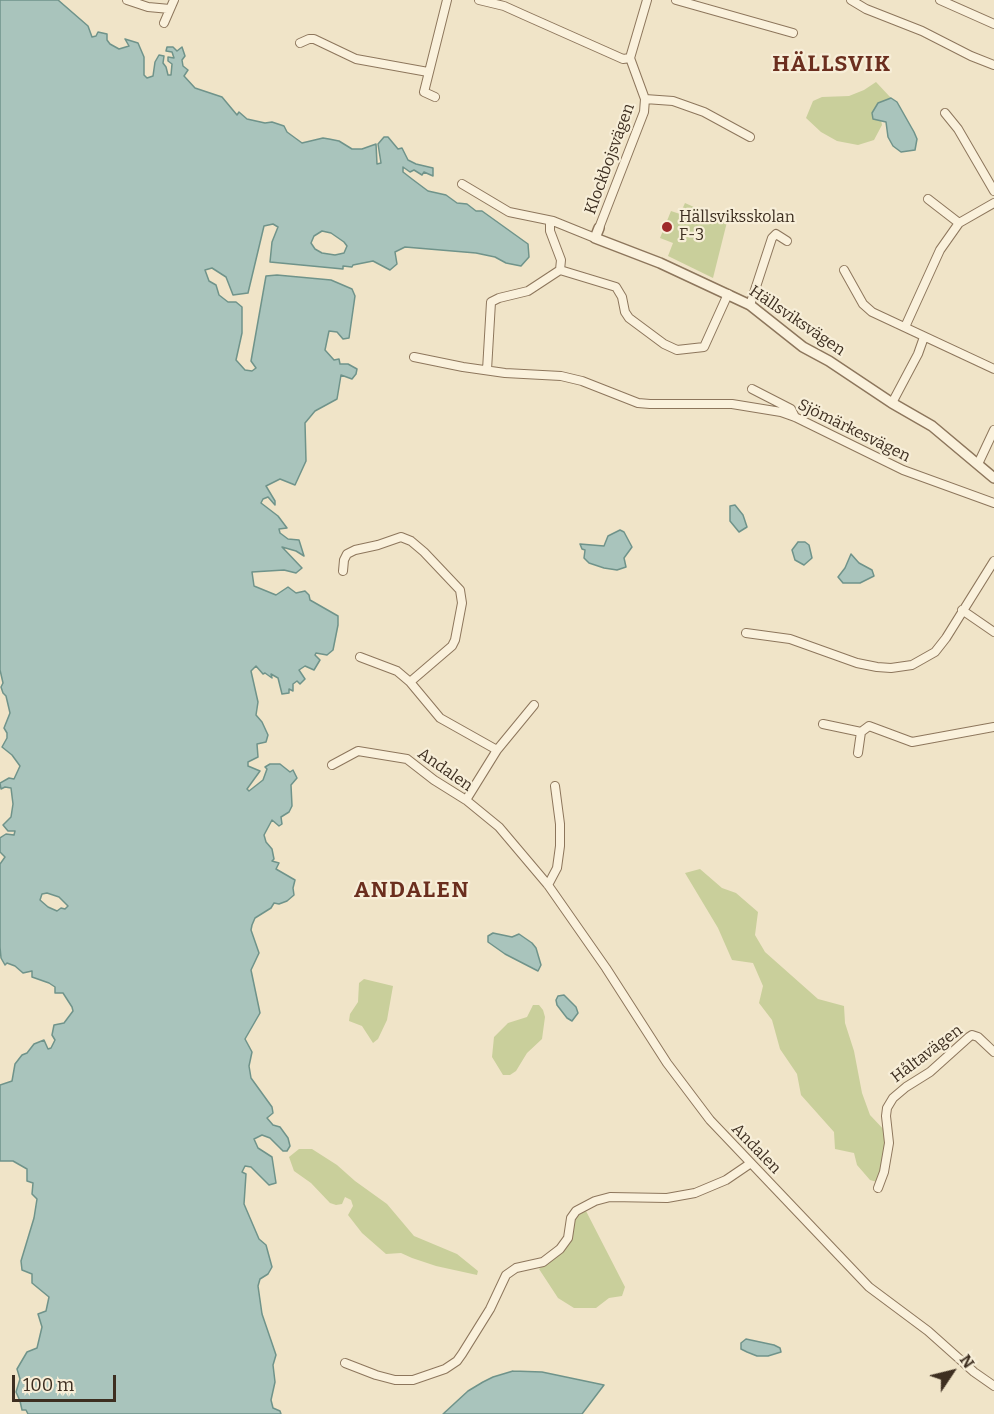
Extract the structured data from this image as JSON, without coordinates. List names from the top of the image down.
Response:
{
  "streets": {
    "street": [
      "Klockbojsvägen",
      "Hällsviksvägen",
      "Sjömärkesvägen",
      "Andalen",
      "Håltavägen"
    ]
  },
  "districts": ["HÄLLSVIK", "ANDALEN"],
  "places": ["Hällsviksskolan F-3"],
  "scale_bar": "100 m",
  "north": "top right"
}
